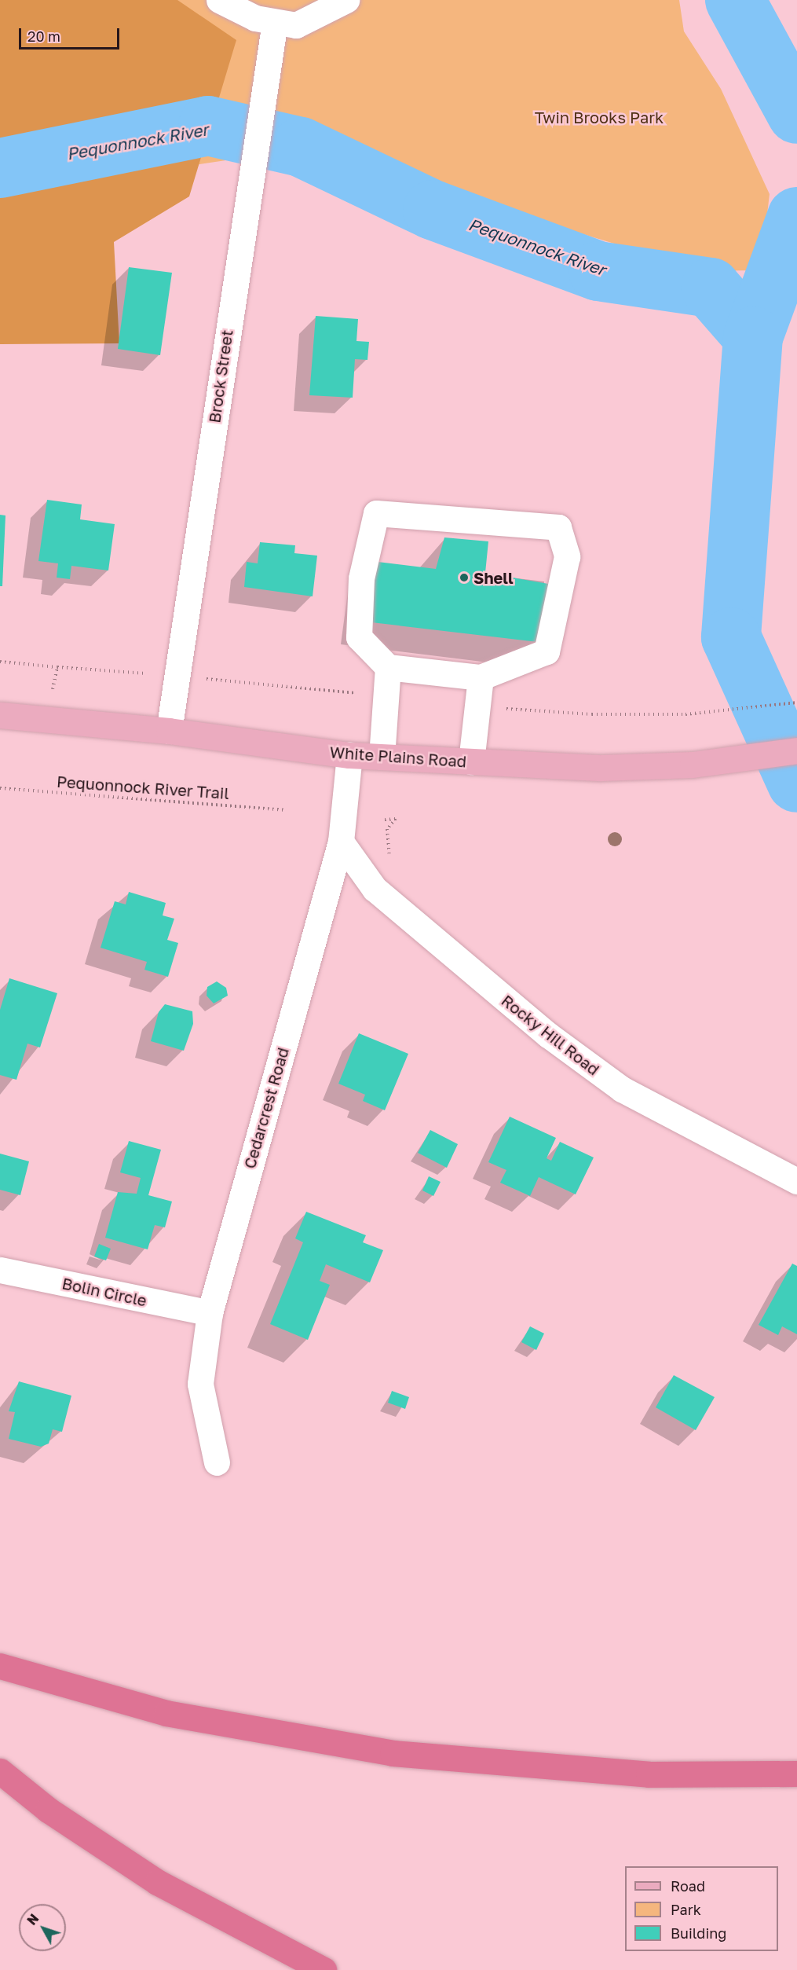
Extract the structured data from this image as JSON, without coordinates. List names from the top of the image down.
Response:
{
  "streets": {
    "main road": ["White Plains Road"],
    "street": [
      "Brock Street",
      "Rocky Hill Road",
      "Cedarcrest Road",
      "Bolin Circle"
    ],
    "path": ["Pequonnock River Trail"]
  },
  "crossings": [
    ["Brock Street", "White Plains Road"],
    ["White Plains Road", "Cedarcrest Road"],
    ["Rocky Hill Road", "Cedarcrest Road"],
    ["Cedarcrest Road", "Bolin Circle"]
  ],
  "water": ["Pequonnock River"],
  "parks": ["Twin Brooks Park"],
  "places": ["Shell"],
  "legend": ["Road", "Park", "Building"],
  "scale_bar": "20 m",
  "north": "top left"
}
